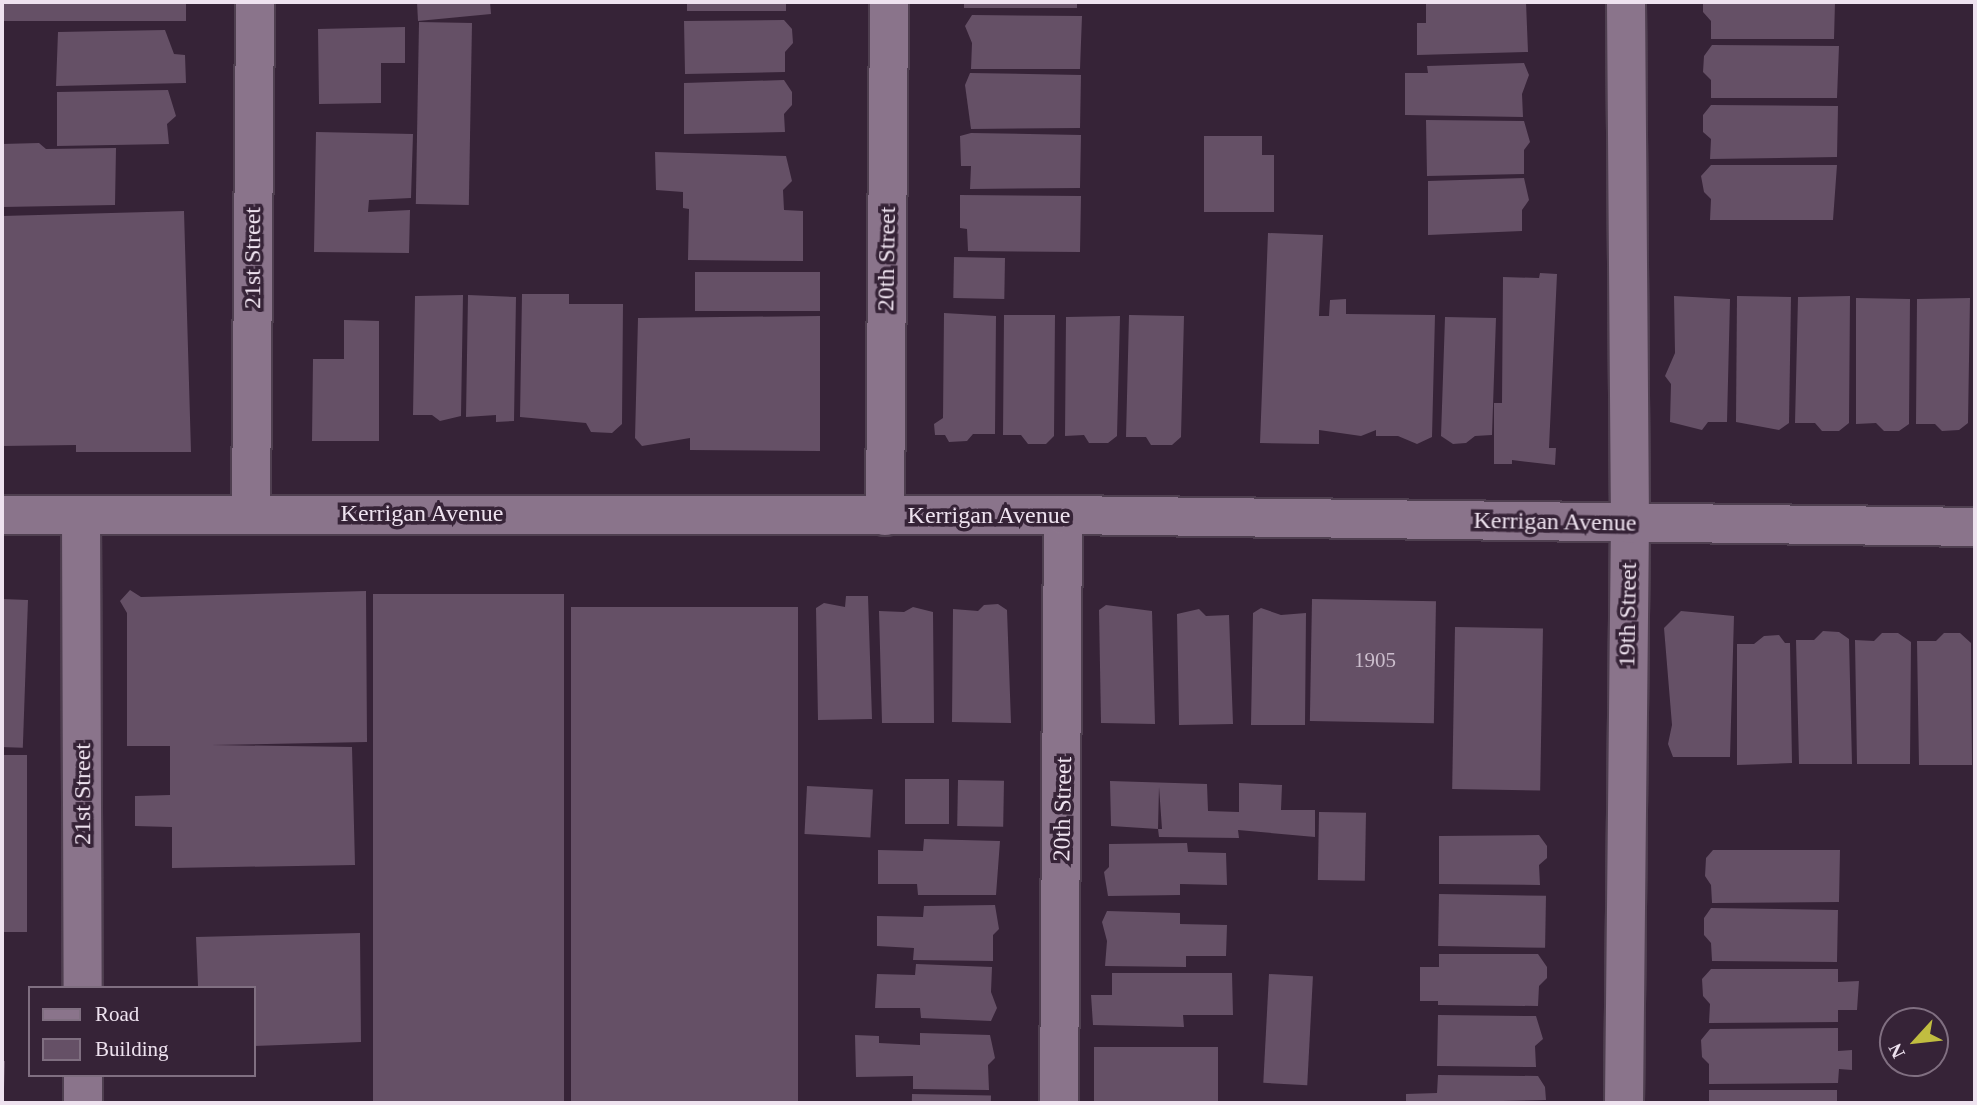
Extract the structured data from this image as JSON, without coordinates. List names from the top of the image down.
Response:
{
  "streets": {
    "street": [
      "21st Street",
      "20th Street",
      "Kerrigan Avenue",
      "19th Street"
    ]
  },
  "crossings": [
    ["21st Street", "Kerrigan Avenue"],
    ["20th Street", "Kerrigan Avenue"],
    ["Kerrigan Avenue", "19th Street"]
  ],
  "house_numbers": ["1905"],
  "legend": ["Road", "Building"],
  "north": "bottom left"
}
